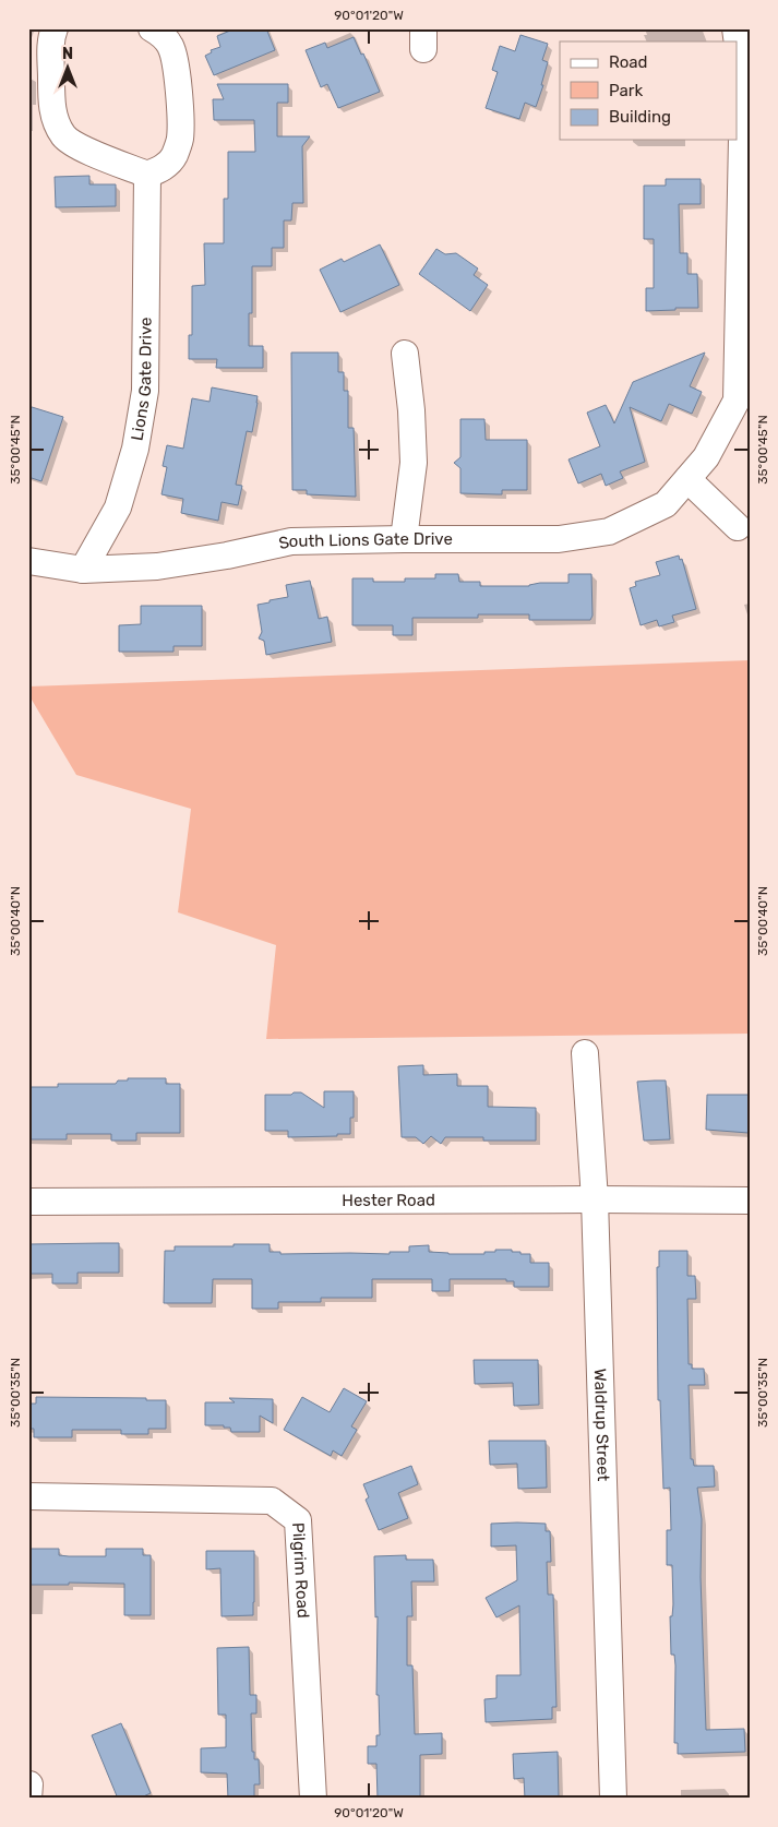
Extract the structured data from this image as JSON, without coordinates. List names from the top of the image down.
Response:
{
  "streets": {
    "street": [
      "Lions Gate Drive",
      "South Lions Gate Drive",
      "Hester Road",
      "Waldrup Street",
      "Pilgrim Road"
    ]
  },
  "crossings": [
    ["Lions Gate Drive", "South Lions Gate Drive"],
    ["Hester Road", "Waldrup Street"]
  ],
  "legend": ["Road", "Park", "Building"],
  "north": "top",
  "coordinates": [
    "90°01'20\"W",
    "35°00'45\"N",
    "35°00'40\"N",
    "35°00'35\"N"
  ]
}
